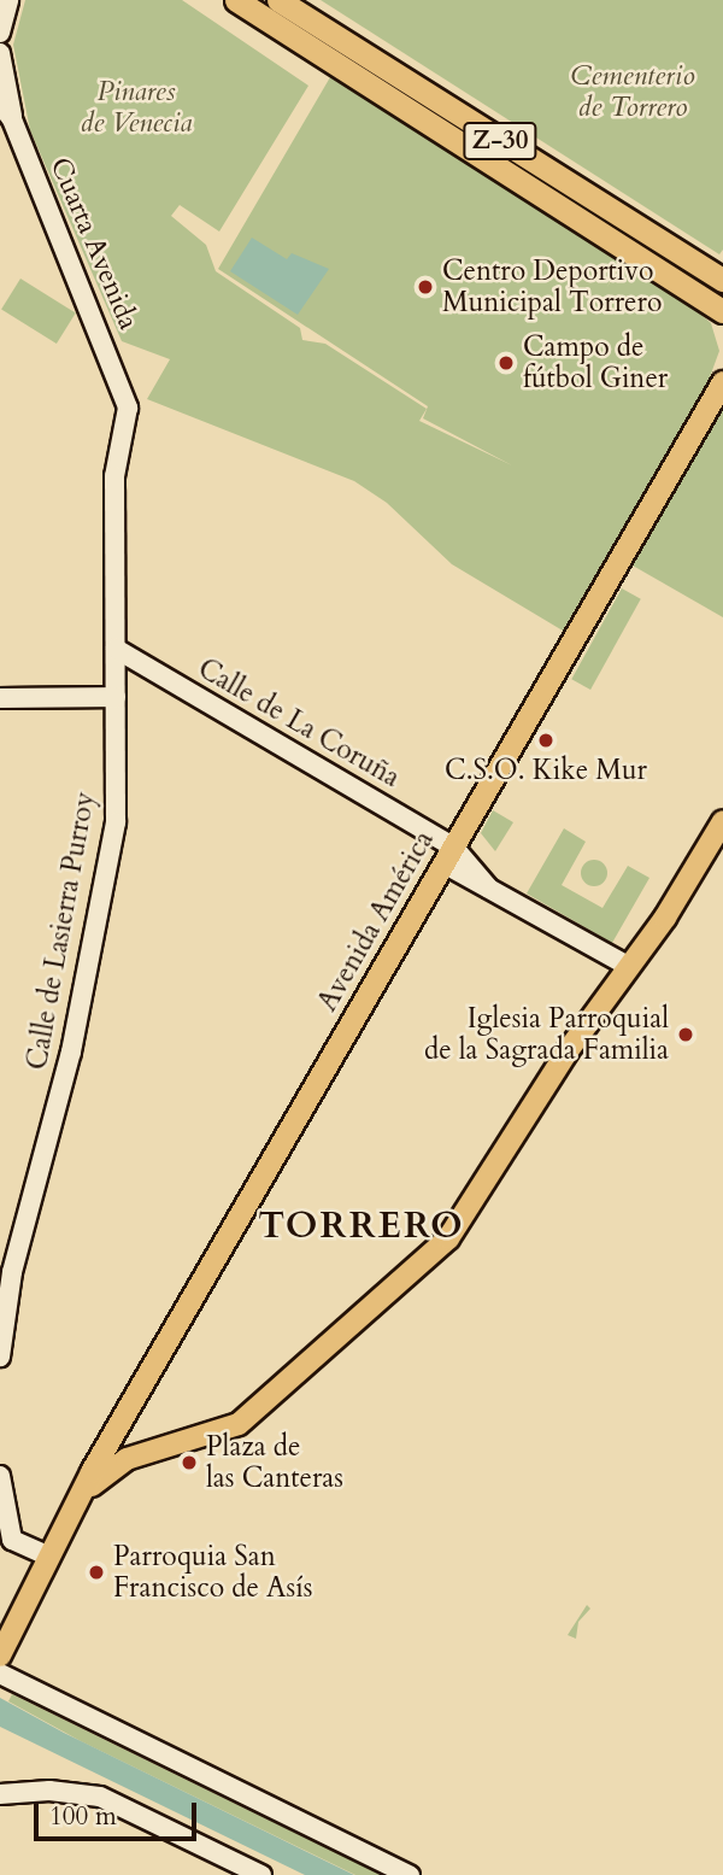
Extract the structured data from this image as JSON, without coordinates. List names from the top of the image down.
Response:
{
  "streets": {
    "highway": ["Z-30"],
    "main road": ["Avenida América"],
    "street": ["Cuarta Avenida", "Calle de La Coruña", "Calle de Lasierra Purroy"]
  },
  "crossings": [
    ["Cuarta Avenida", "Calle de Lasierra Purroy"],
    ["Calle de La Coruña", "Avenida América"],
    ["Calle de La Coruña", "Calle de Lasierra Purroy"]
  ],
  "districts": ["TORRERO"],
  "parks": ["Cementerio de Torrero", "Pinares de Venecia"],
  "places": [
    "Centro Deportivo Municipal Torrero",
    "Campo de fútbol Giner",
    "C.S.O. Kike Mur",
    "Iglesia Parroquial de la Sagrada Familia",
    "Plaza de las Canteras",
    "Parroquia San Francisco de Asís"
  ],
  "scale_bar": "100 m"
}
